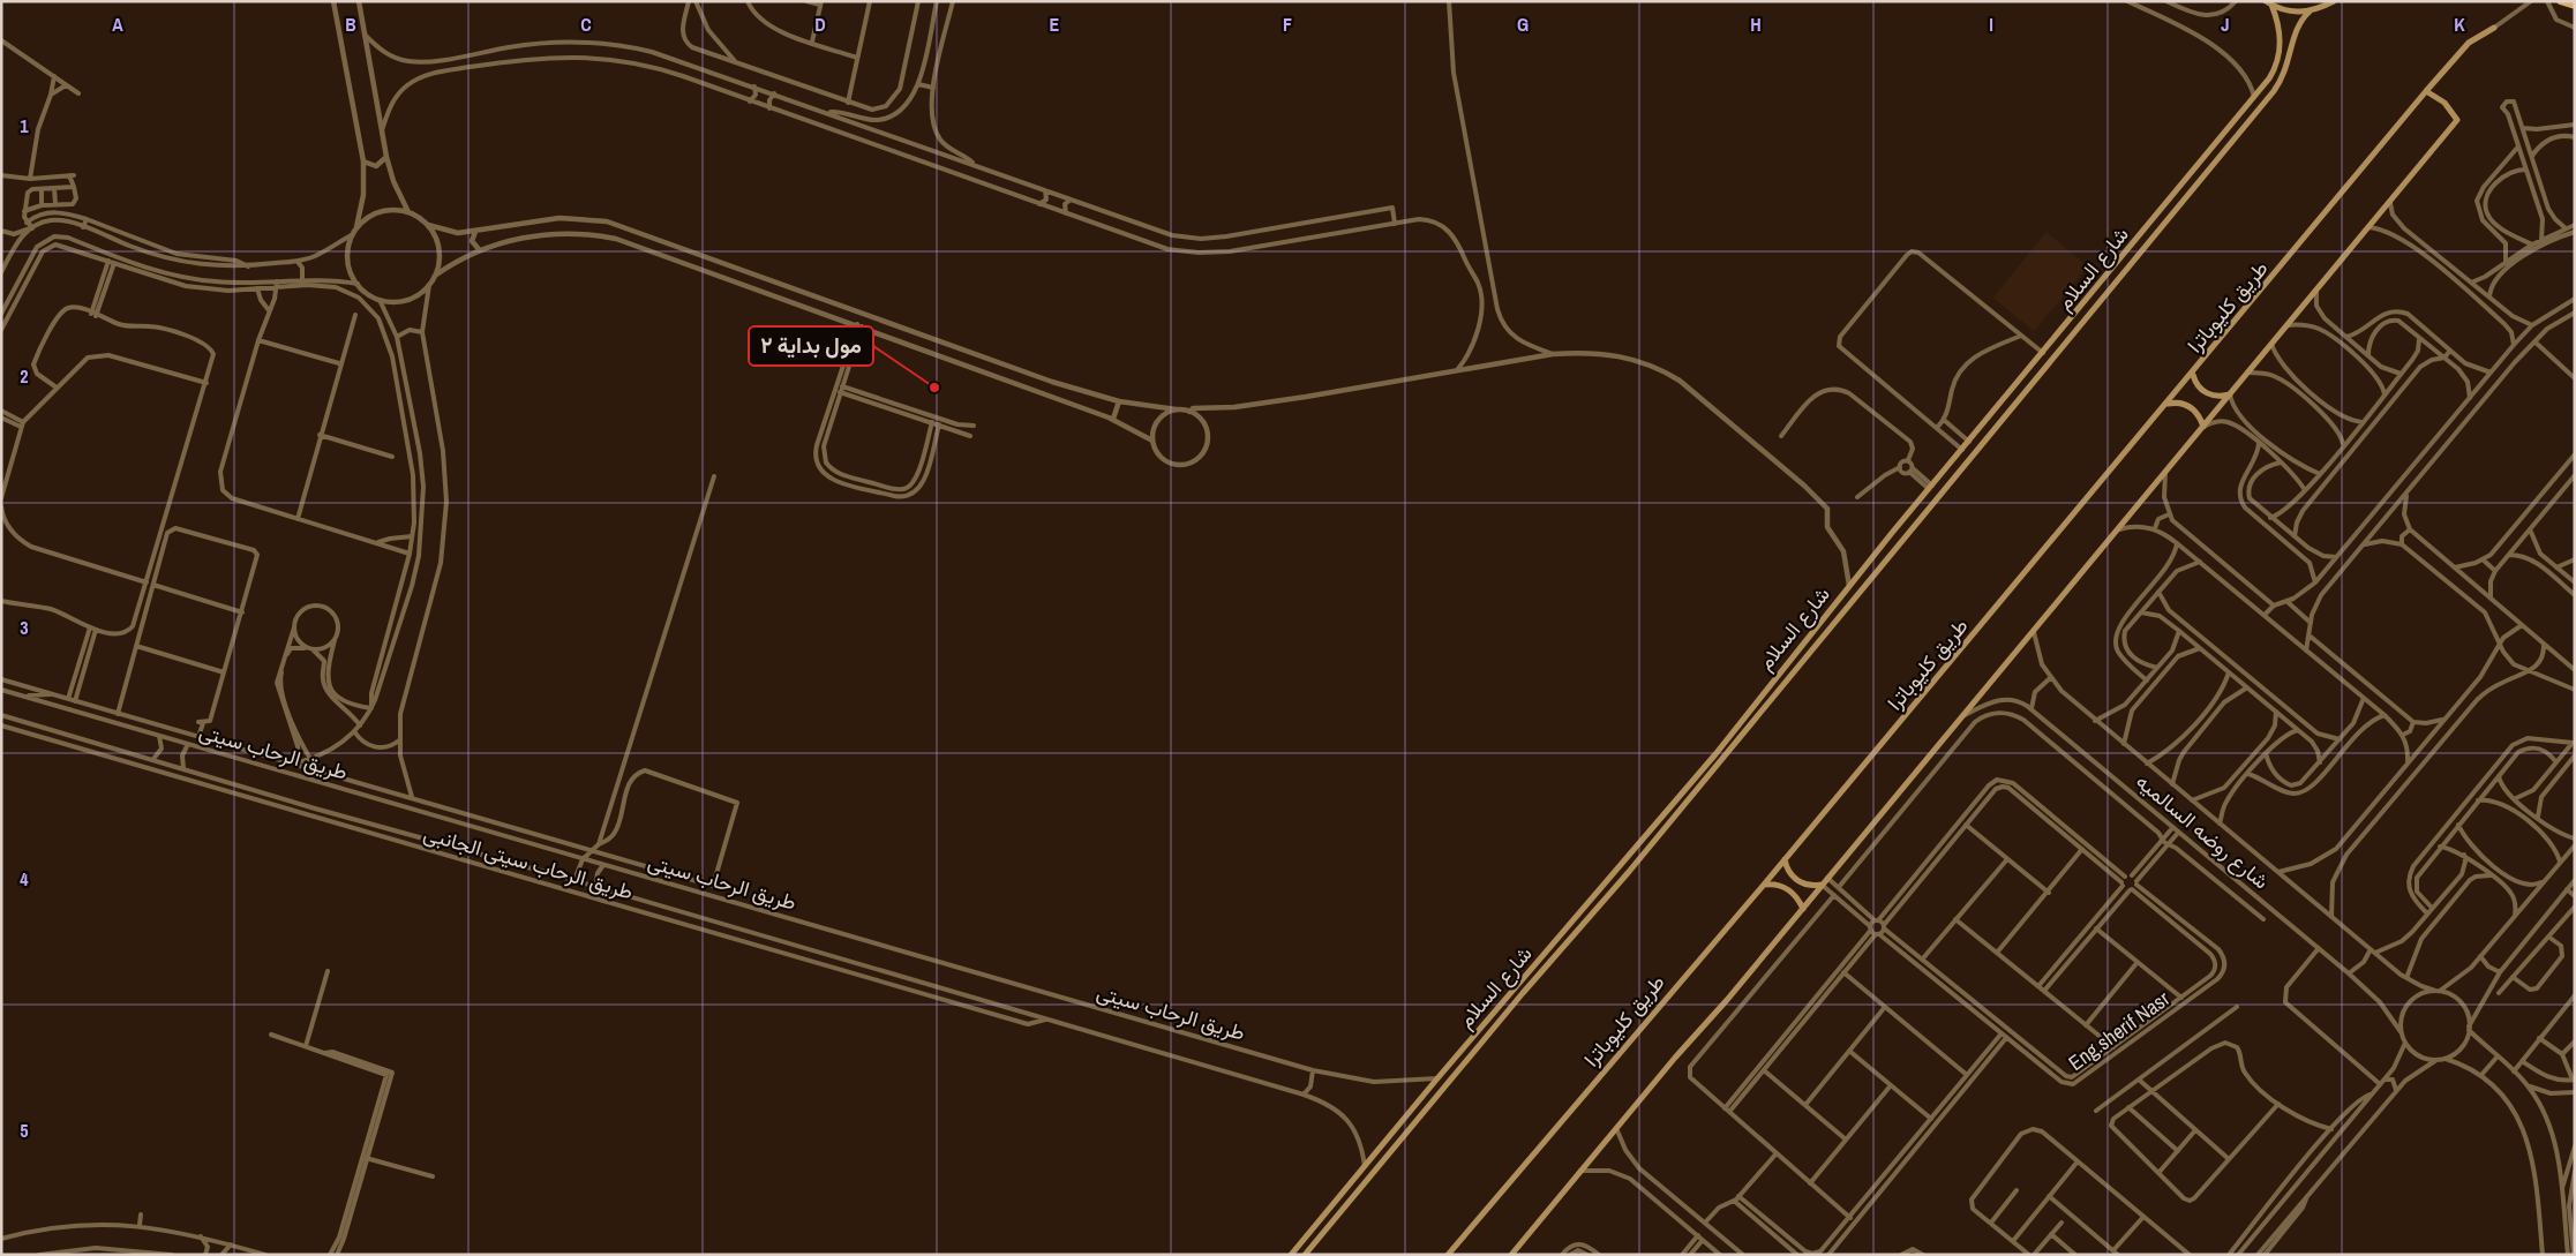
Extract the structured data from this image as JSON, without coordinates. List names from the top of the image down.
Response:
{
  "streets": {
    "main road": ["شارع السلام", "طريق كليوباترا"],
    "street": [
      "طريق الرحاب سيتى",
      "شارع روضه السالميه",
      "طريق الرحاب سيتى الجانبى",
      "Eng.sherif Nasr"
    ]
  },
  "crossings": [
    ["شارع السلام", "طريق الرحاب سيتى"],
    ["طريق الرحاب سيتى", "طريق الرحاب سيتى الجانبى"]
  ],
  "places": ["مول بداية ۲"],
  "grid": {
    "columns": [
      "A",
      "B",
      "C",
      "D",
      "E",
      "F",
      "G",
      "H",
      "I",
      "J",
      "K"
    ],
    "rows": [
      "1",
      "2",
      "3",
      "4",
      "5"
    ]
  }
}
